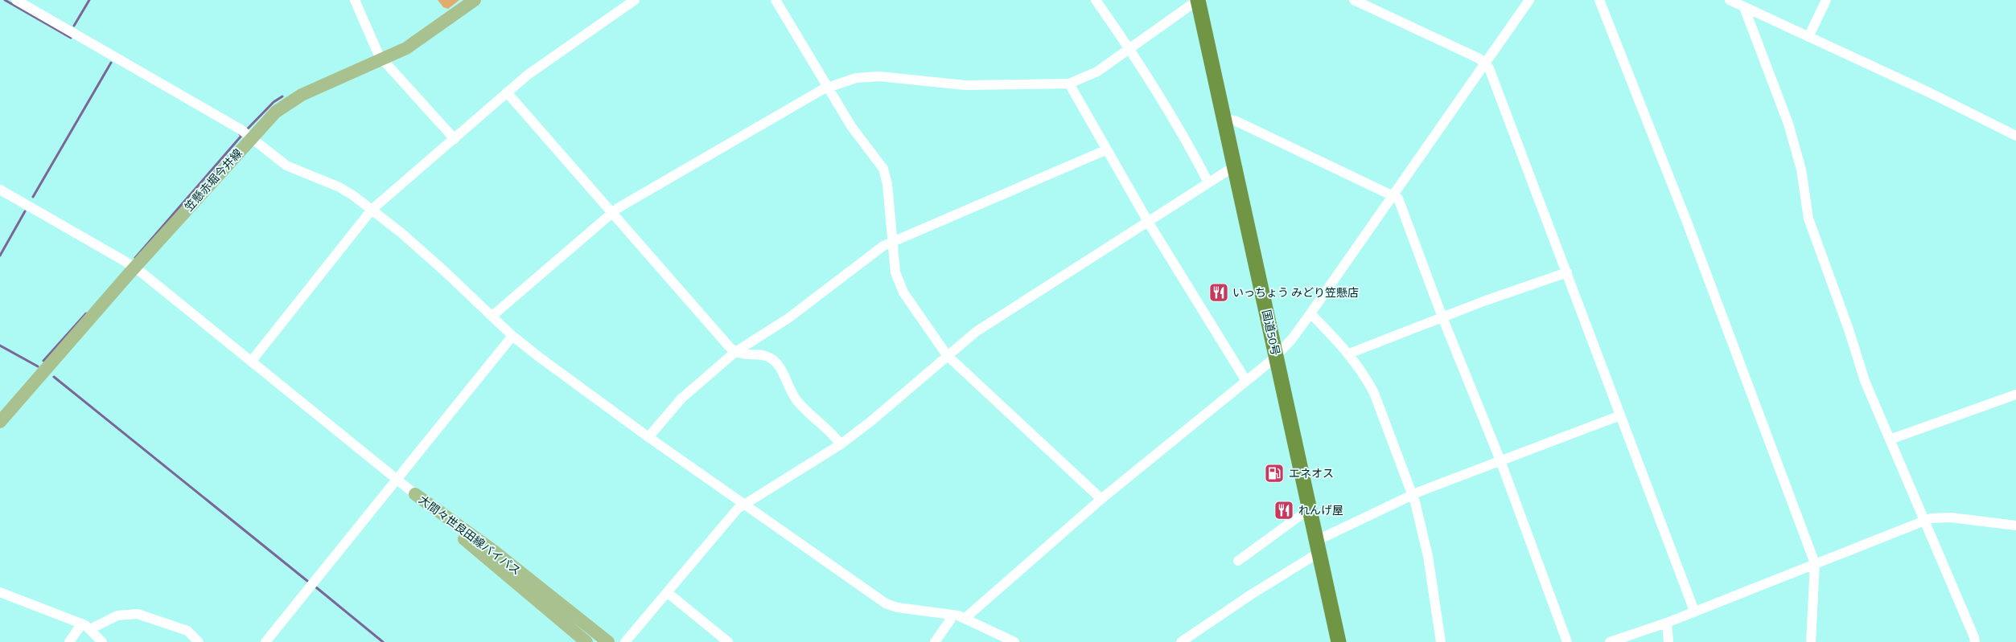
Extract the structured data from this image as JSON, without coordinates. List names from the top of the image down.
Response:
{
  "streets": {
    "highway": ["国道50号"],
    "main road": ["笠懸赤堀今井線", "大間々世良田線バイパス"]
  },
  "places": {
    "restaurant": ["いっちょう みどり笠懸店", "れんげ屋"],
    "fuel station": ["エネオス"]
  }
}
